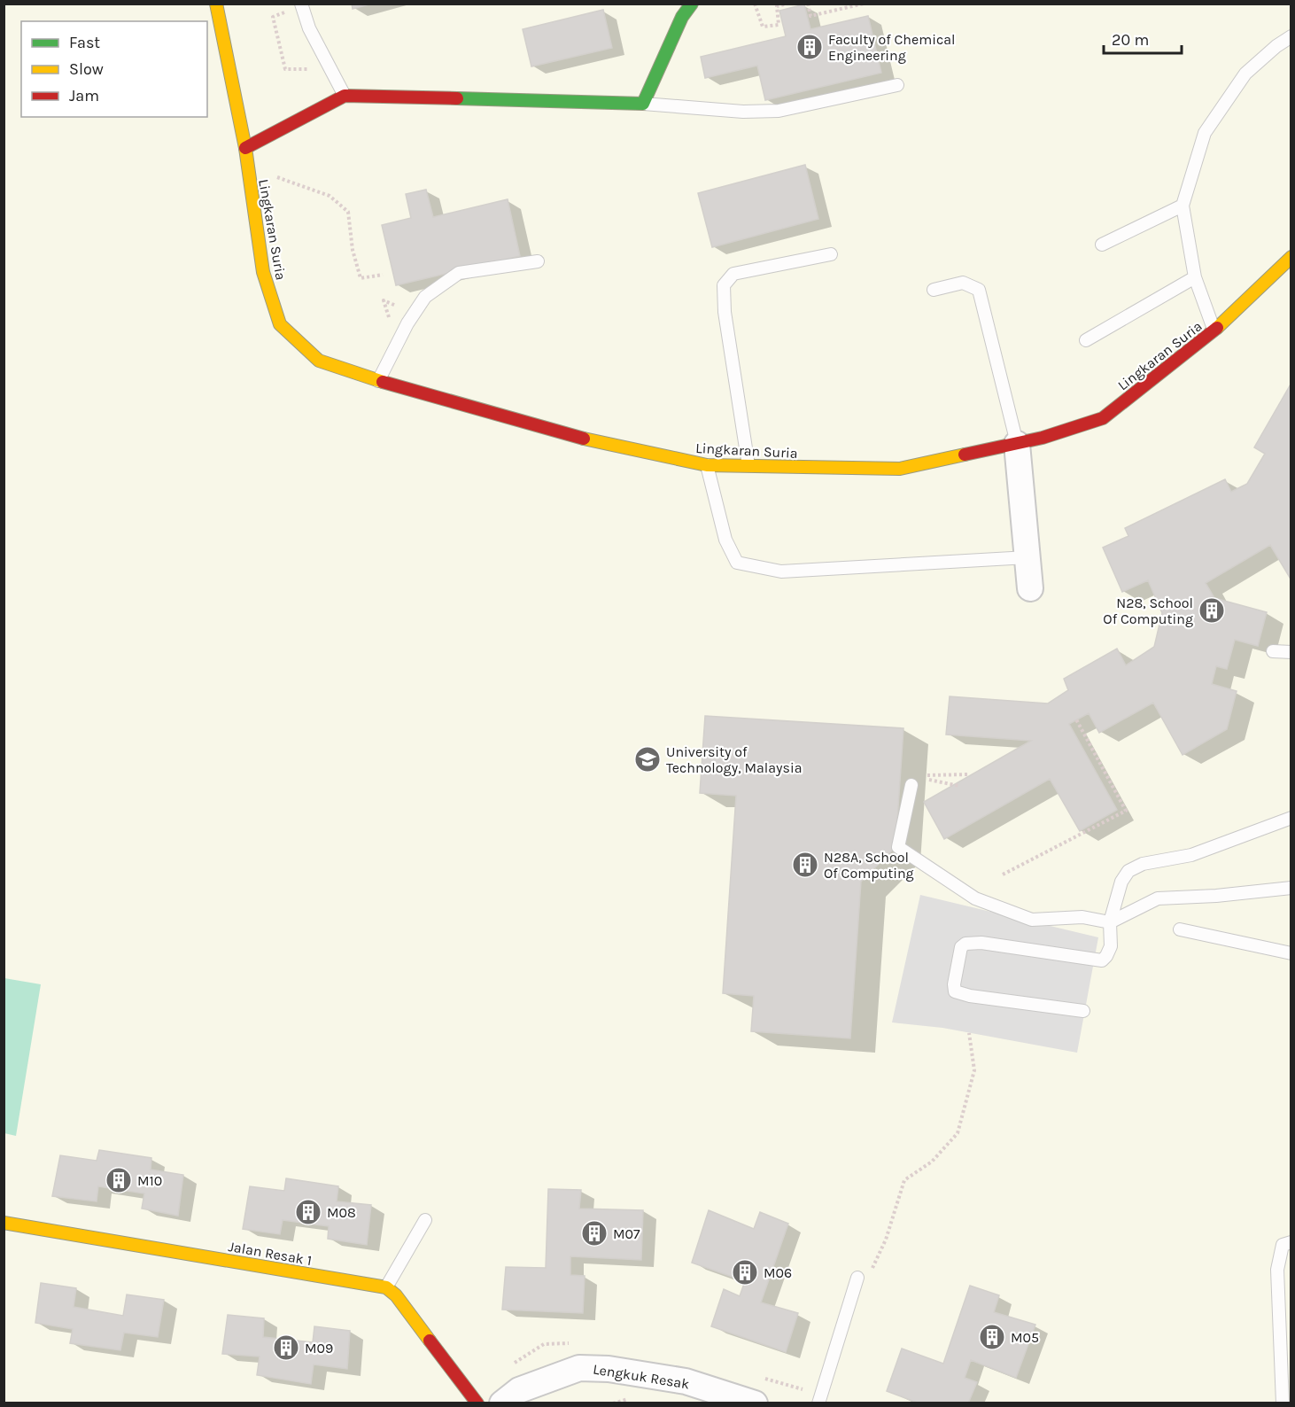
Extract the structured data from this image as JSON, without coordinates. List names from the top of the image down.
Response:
{
  "streets": {
    "street": ["Lingkaran Suria", "Jalan Resak 1", "Lengkuk Resak"]
  },
  "places": {
    "building": [
      "Faculty of Chemical Engineering",
      "N28, School Of Computing",
      "N28A, School Of Computing",
      "M10",
      "M08",
      "M07",
      "M06",
      "M05",
      "M09"
    ],
    "school or university": ["University of Technology, Malaysia"]
  },
  "legend": ["Fast", "Slow", "Jam"],
  "scale_bar": "20 m"
}
